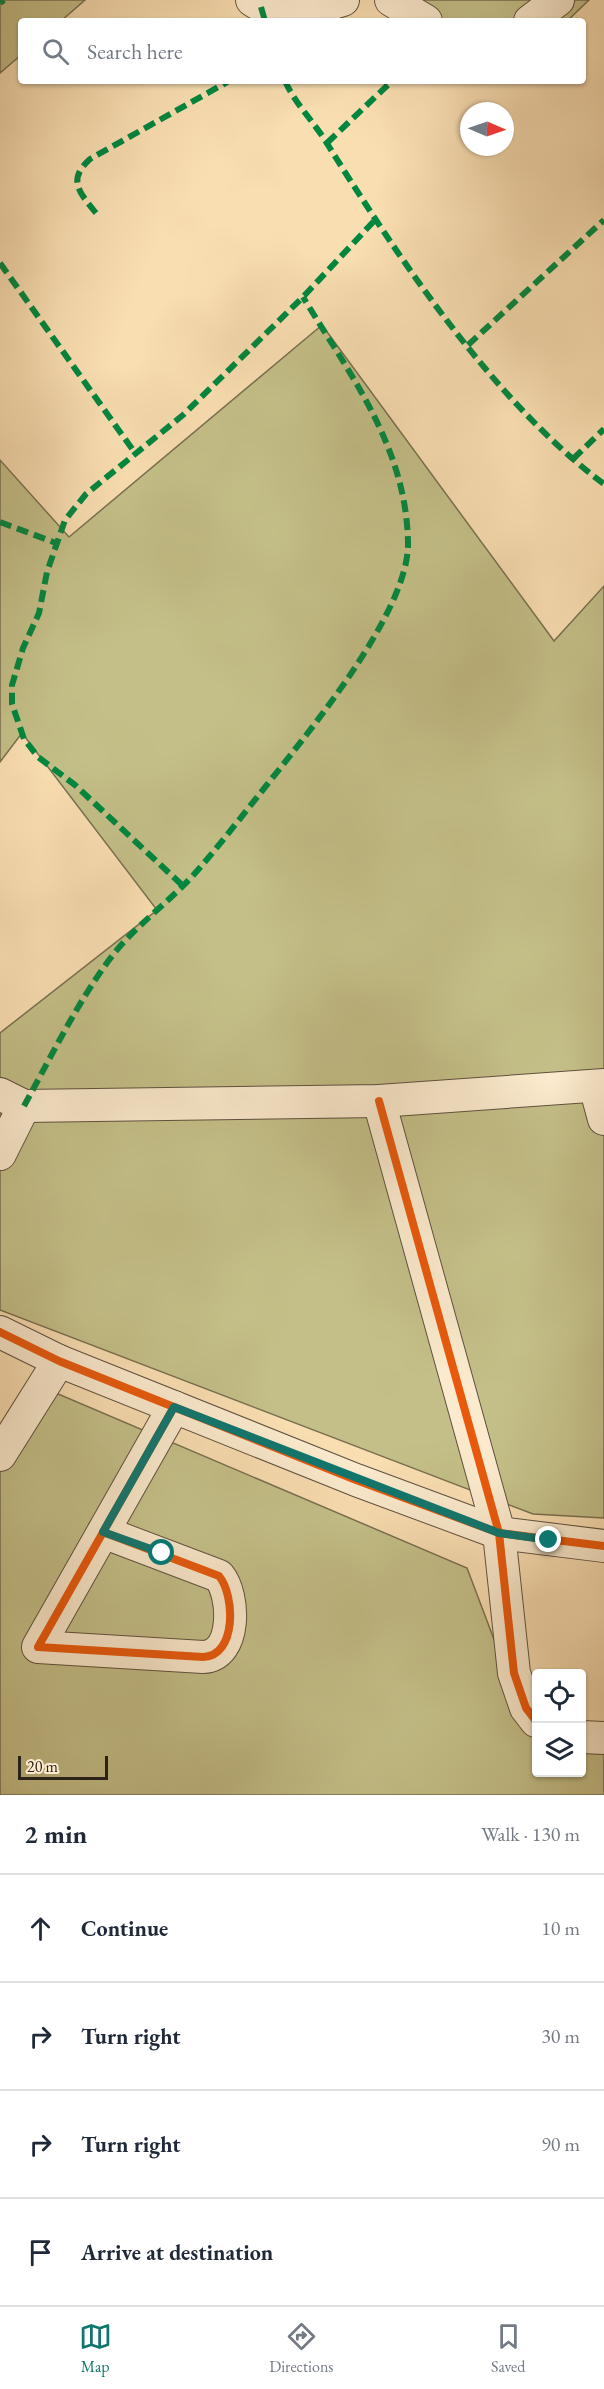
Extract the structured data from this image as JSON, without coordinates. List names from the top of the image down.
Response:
{
  "scale_bar": "20 m",
  "north": "right",
  "page": {
    "search": "Search here",
    "scale": "20 m",
    "heading": ["2 min", "Walk · 130 m"],
    "list": [
      ["Continue", "10 m"],
      ["Turn right", "30 m"],
      ["Turn right", "90 m"],
      "Arrive at destination"
    ],
    "nav": ["Map", "Directions", "Saved"]
  }
}
